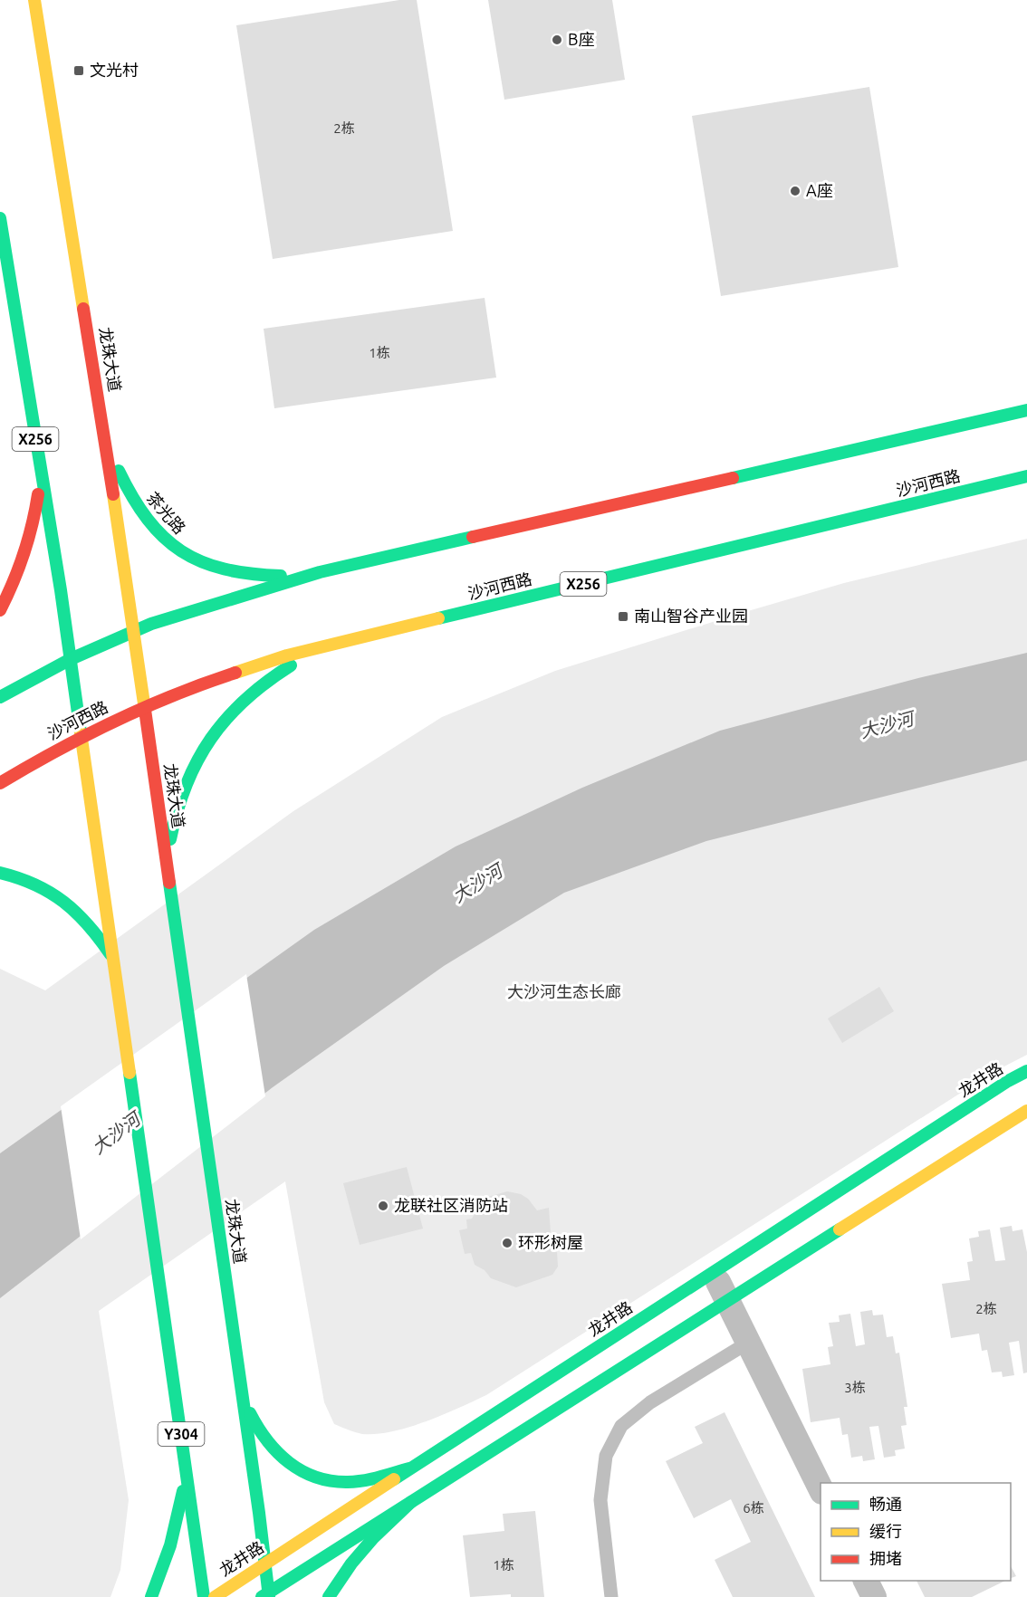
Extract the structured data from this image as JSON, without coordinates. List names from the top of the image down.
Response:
{
  "streets": {
    "main road": [
      "龙珠大道",
      "X256",
      "沙河西路",
      "茶光路",
      "龙井路",
      "Y304"
    ]
  },
  "crossings": [
    ["龙珠大道", "沙河西路"],
    ["龙珠大道", "茶光路"],
    ["龙珠大道", "龙井路"],
    ["X256", "沙河西路"]
  ],
  "water": ["大沙河"],
  "parks": ["大沙河生态长廊"],
  "places": {
    "other": [
      "B座",
      "A座",
      "龙联社区消防站",
      "环形树屋"
    ],
    "transit": ["文光村", "南山智谷产业园"]
  },
  "house_numbers": [
    "2栋",
    "1栋",
    "2栋",
    "3栋",
    "6栋",
    "1栋"
  ],
  "legend": ["畅通", "缓行", "拥堵"]
}
